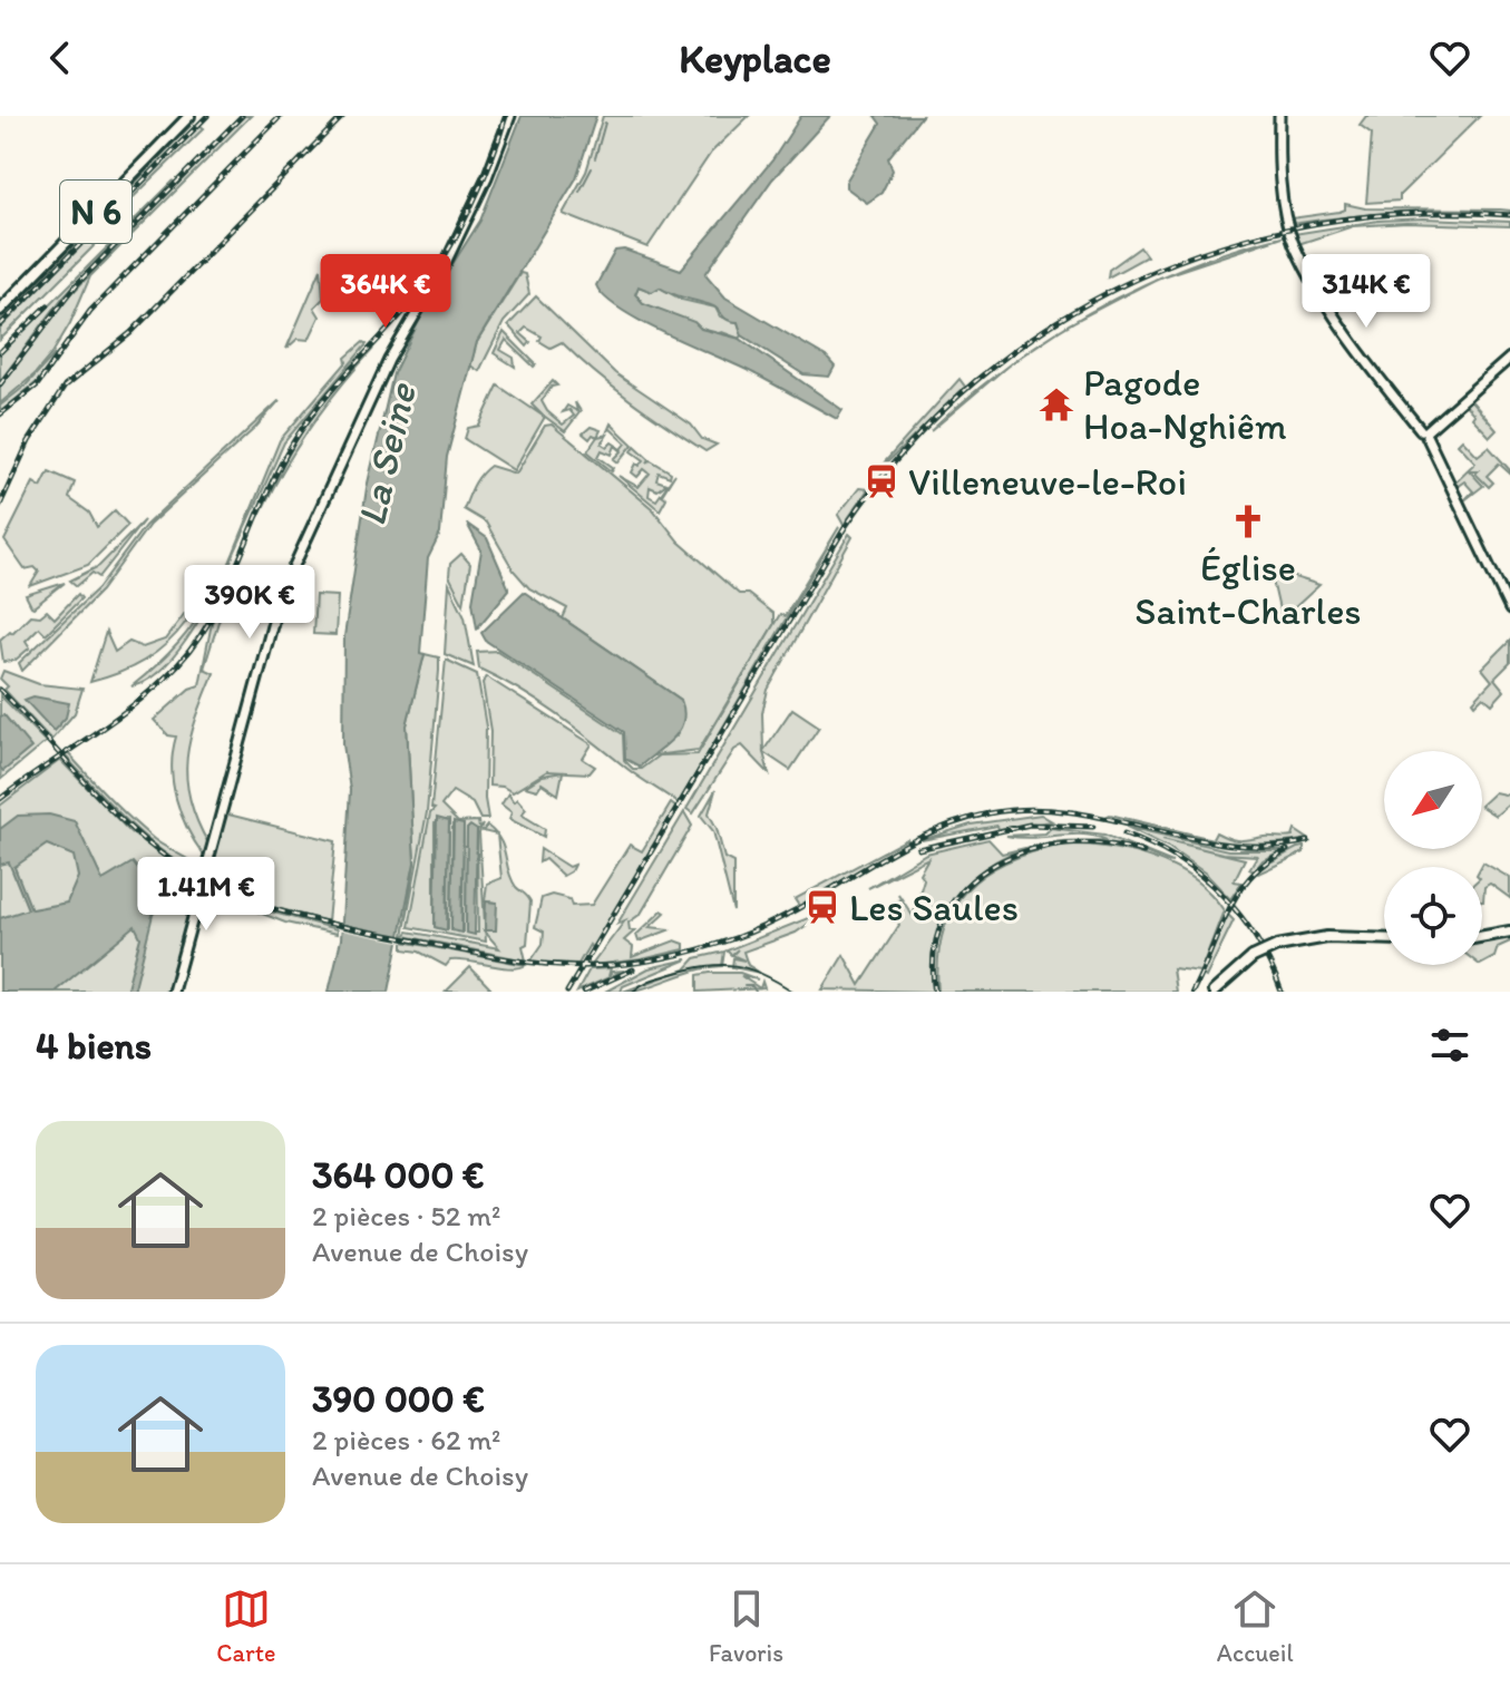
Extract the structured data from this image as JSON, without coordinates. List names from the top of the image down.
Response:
{
  "streets": {
    "main road": ["N 6"]
  },
  "water": ["La Seine"],
  "places": {
    "temple": ["Pagode Hoa-Nghiêm"],
    "station": ["Villeneuve-le-Roi", "Les Saules"],
    "church": ["Église Saint-Charles"]
  },
  "north": "bottom left",
  "page": {
    "header": "Keyplace",
    "price": [
      "364K €",
      "314K €",
      "390K €",
      "1.41M €"
    ],
    "heading": "4 biens",
    "list": [
      {
        "name": "364 000 €",
        "note": "2 pièces · 52 m² · Avenue de Choisy"
      },
      {
        "name": "390 000 €",
        "note": "2 pièces · 62 m² · Avenue de Choisy"
      }
    ],
    "tabs": ["Carte", "Favoris", "Accueil"]
  }
}
